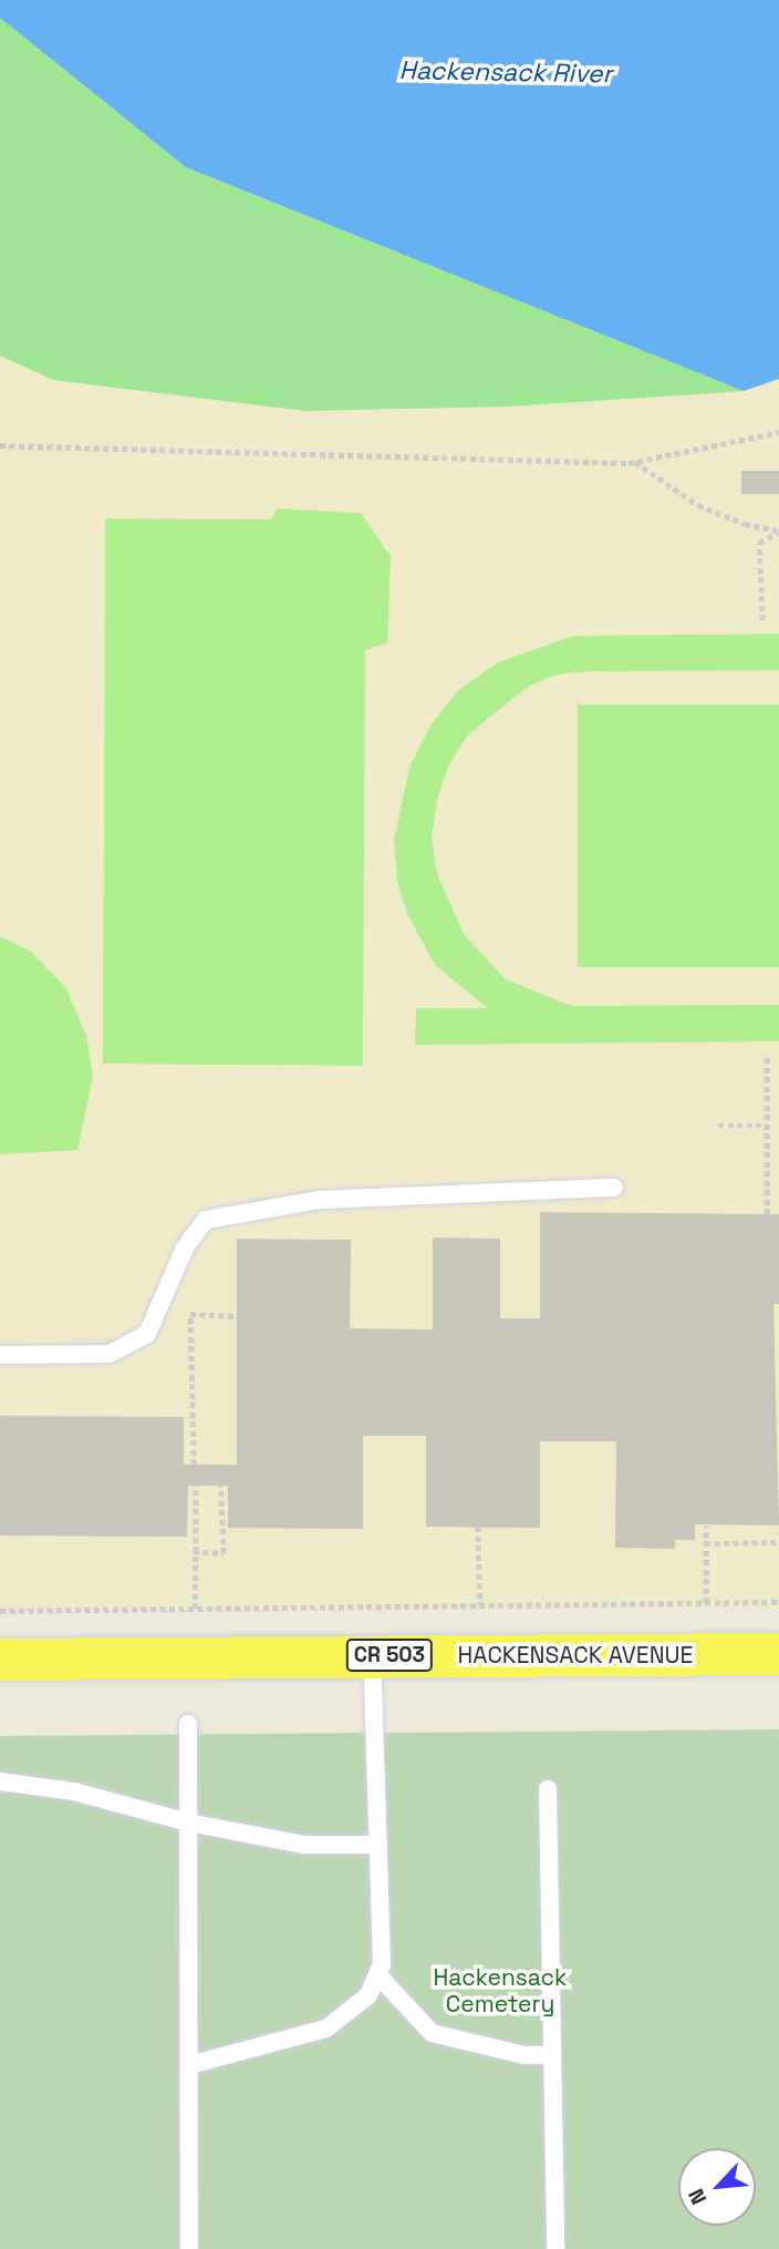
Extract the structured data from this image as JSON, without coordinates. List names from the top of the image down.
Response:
{
  "streets": {
    "main road": ["CR 503", "HACKENSACK AVENUE"]
  },
  "water": ["Hackensack River"],
  "parks": ["Hackensack Cemetery"],
  "north": "bottom left"
}
